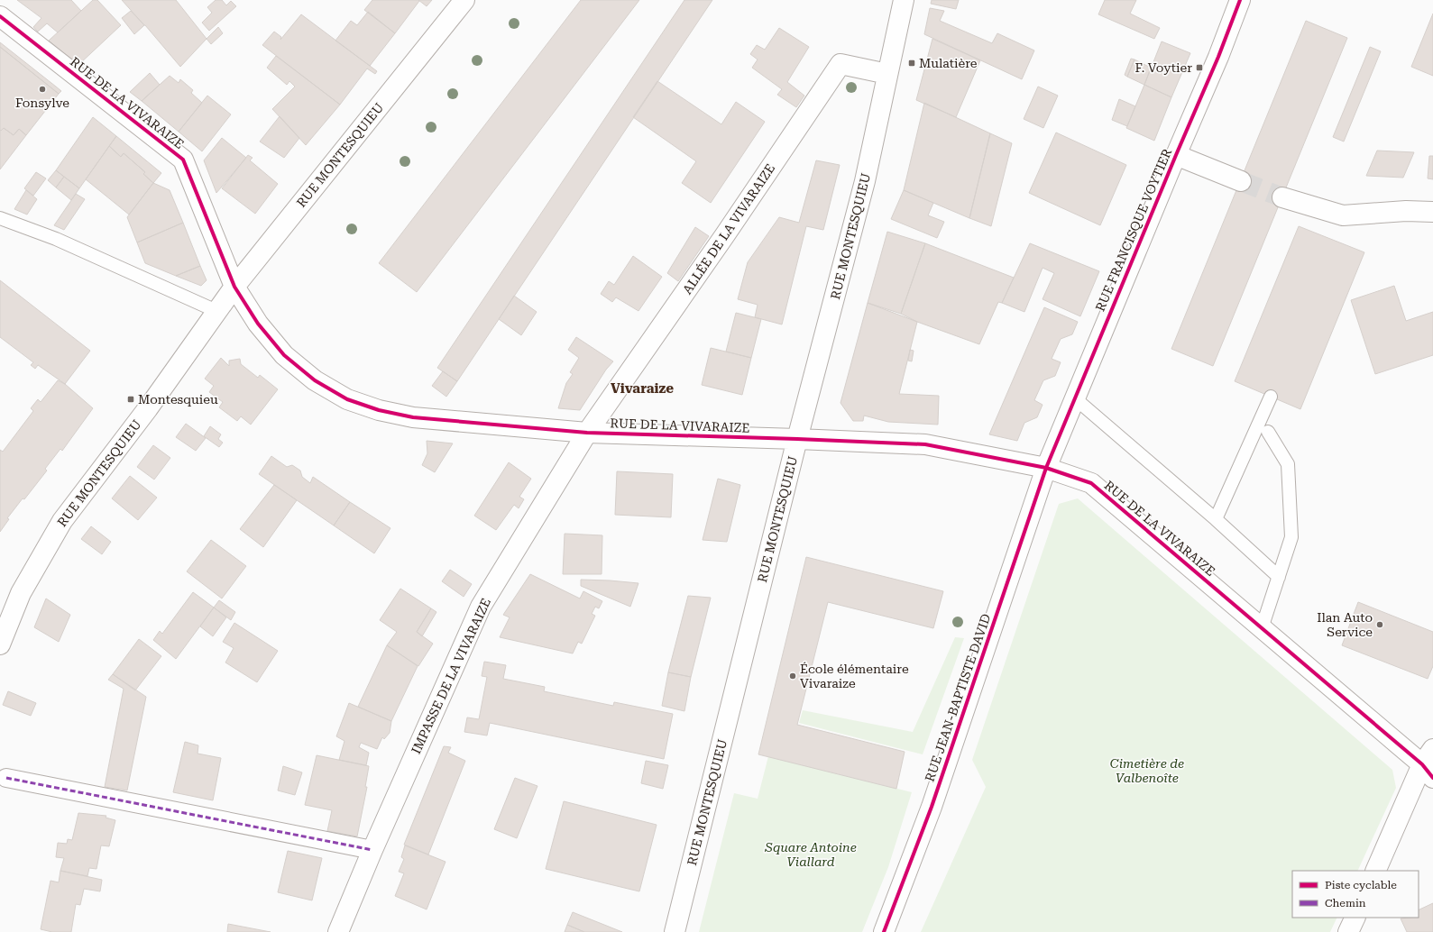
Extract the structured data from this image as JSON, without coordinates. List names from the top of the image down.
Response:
{
  "streets": {
    "street": [
      "RUE DE LA VIVARAIZE",
      "RUE MONTESQUIEU",
      "ALLÉE DE LA VIVARAIZE",
      "RUE FRANCISQUE VOYTIER",
      "IMPASSE DE LA VIVARAIZE",
      "RUE JEAN-BAPTISTE DAVID"
    ]
  },
  "crossings": [
    ["RUE DE LA VIVARAIZE", "RUE MONTESQUIEU"],
    ["RUE DE LA VIVARAIZE", "ALLÉE DE LA VIVARAIZE"],
    ["RUE DE LA VIVARAIZE", "RUE FRANCISQUE VOYTIER"],
    ["RUE DE LA VIVARAIZE", "IMPASSE DE LA VIVARAIZE"],
    ["RUE DE LA VIVARAIZE", "RUE JEAN-BAPTISTE DAVID"],
    ["RUE MONTESQUIEU", "ALLÉE DE LA VIVARAIZE"],
    ["ALLÉE DE LA VIVARAIZE", "IMPASSE DE LA VIVARAIZE"],
    ["RUE FRANCISQUE VOYTIER", "RUE JEAN-BAPTISTE DAVID"]
  ],
  "districts": ["Vivaraize"],
  "parks": ["Cimetière de Valbenoîte", "Square Antoine Viallard"],
  "places": {
    "transit": ["Mulatière", "F. Voytier", "Montesquieu"],
    "other": ["Fonsylve", "Ilan Auto Service", "École élémentaire Vivaraize"]
  },
  "legend": ["Piste cyclable", "Chemin"]
}
